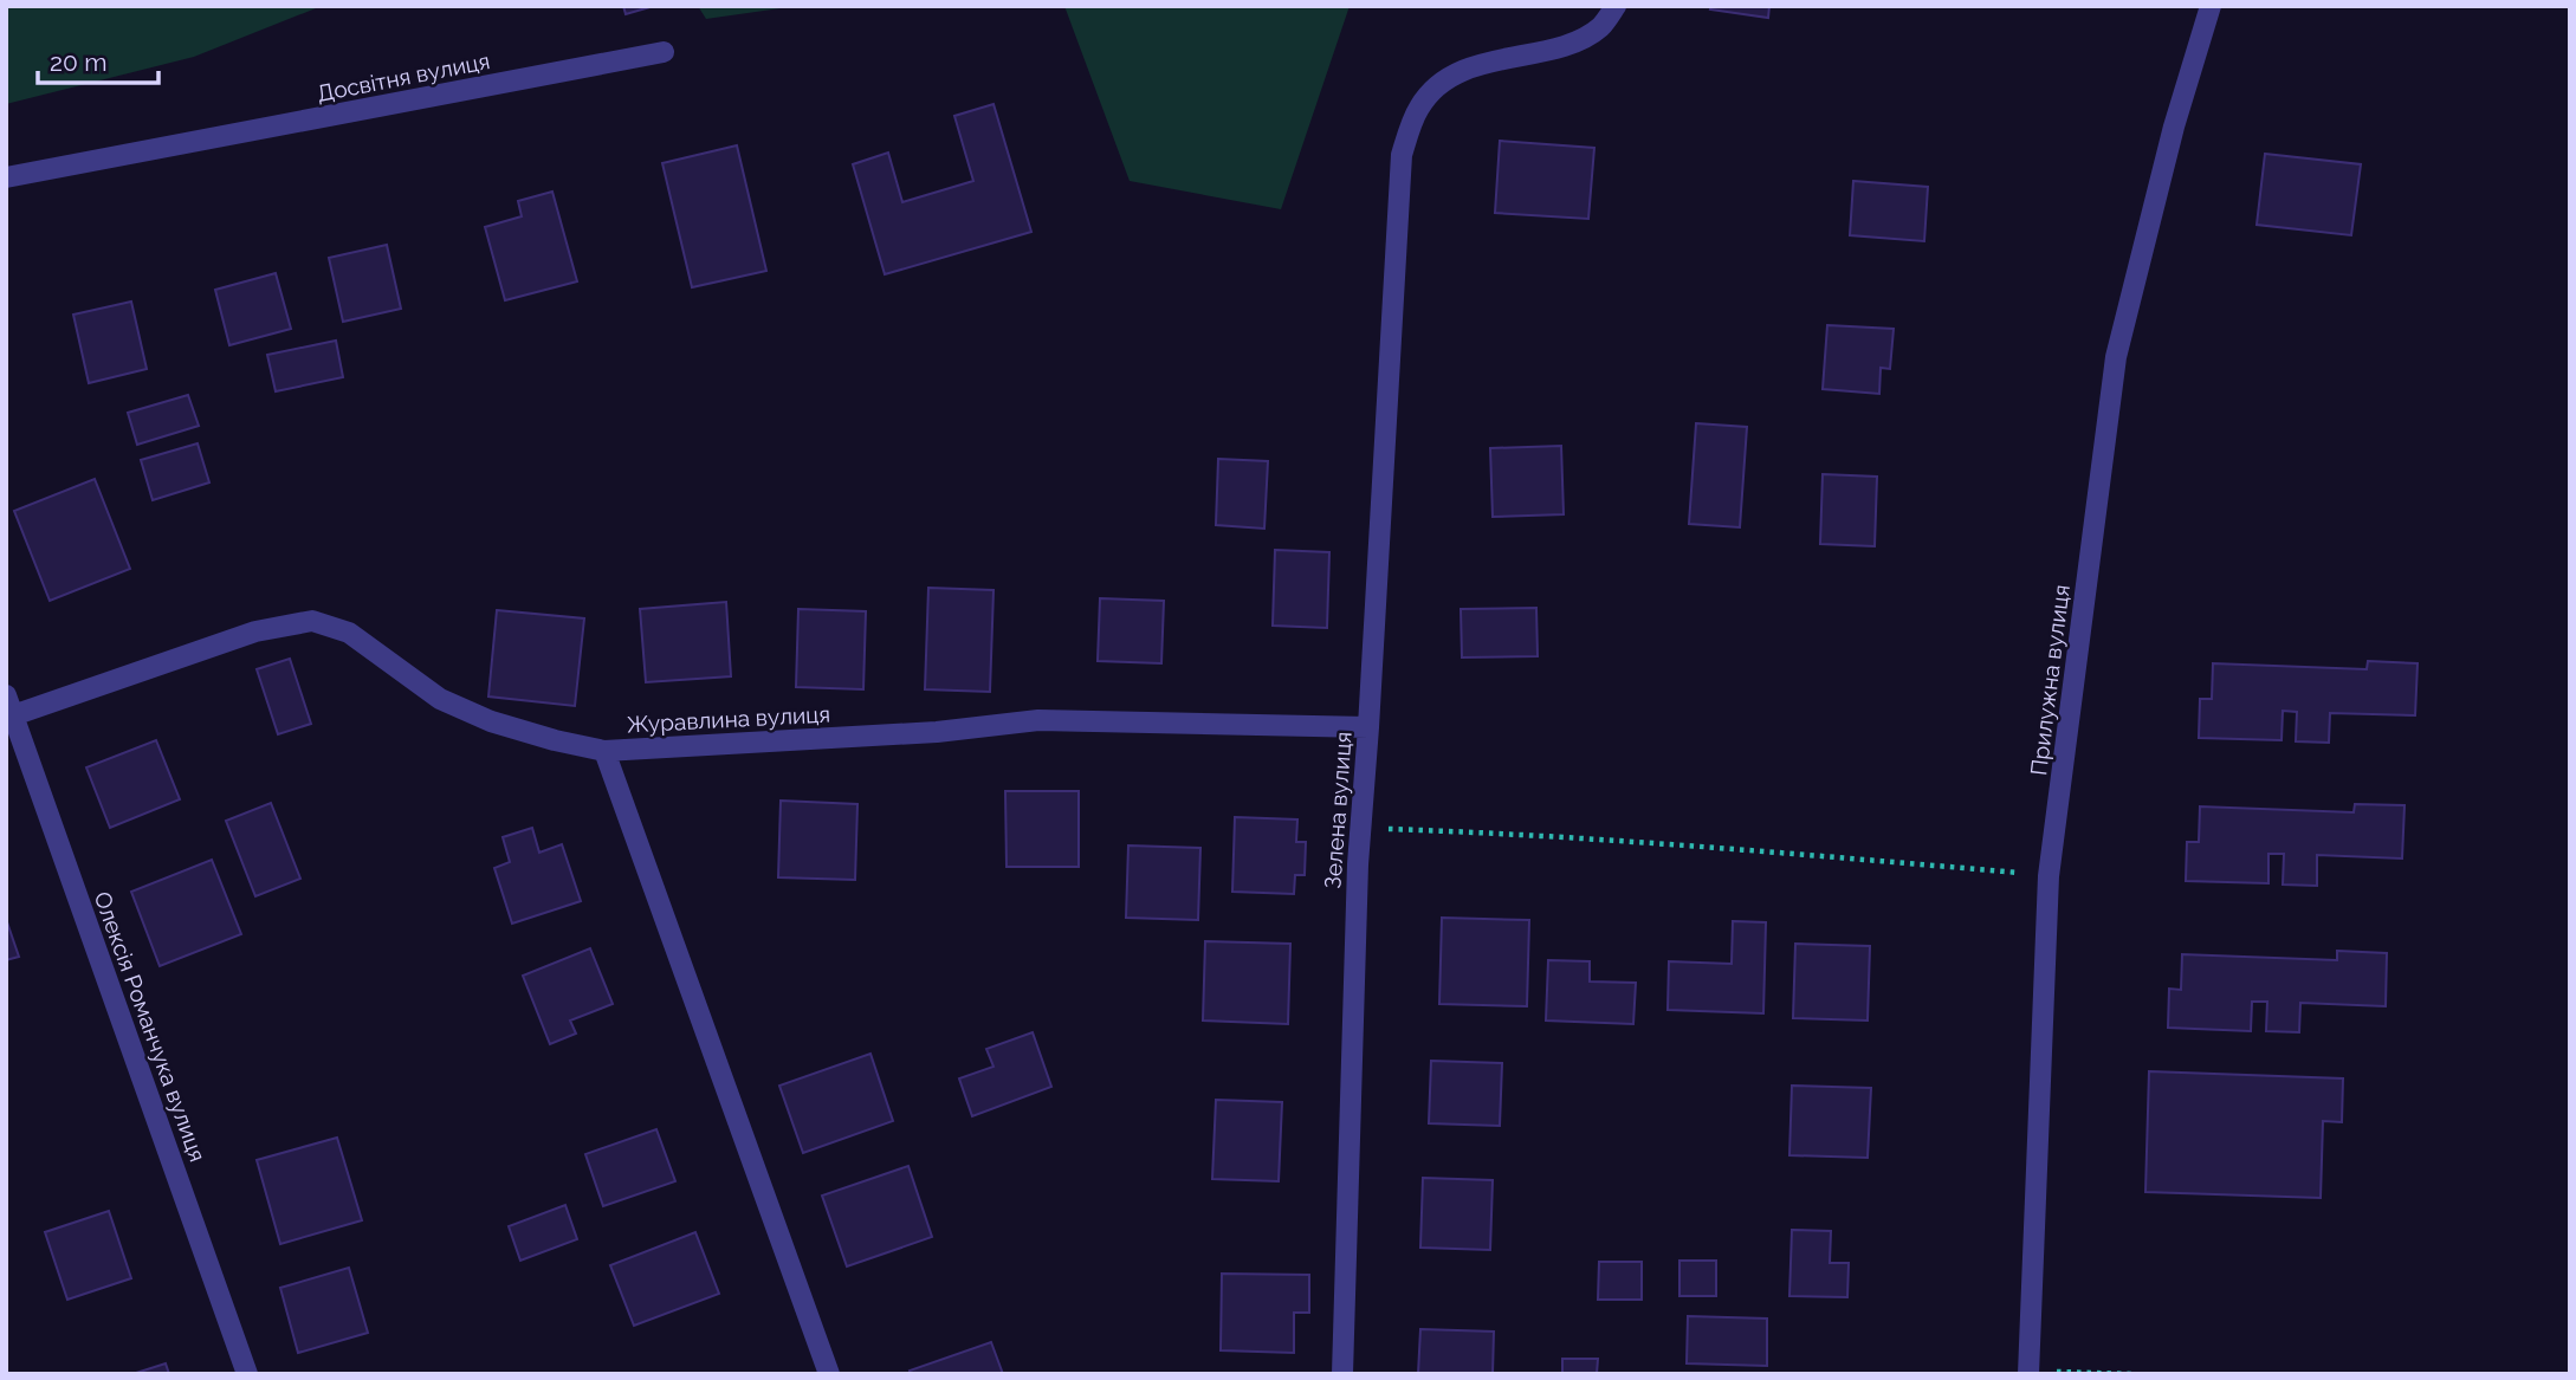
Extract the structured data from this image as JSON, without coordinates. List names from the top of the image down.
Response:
{
  "streets": {
    "street": [
      "Досвітня вулиця",
      "Прилужна вулиця",
      "Журавлина вулиця",
      "Зелена вулиця",
      "Олексія Романчука вулиця"
    ]
  },
  "crossings": [
    ["Журавлина вулиця", "Зелена вулиця"]
  ],
  "scale_bar": "20 m"
}
